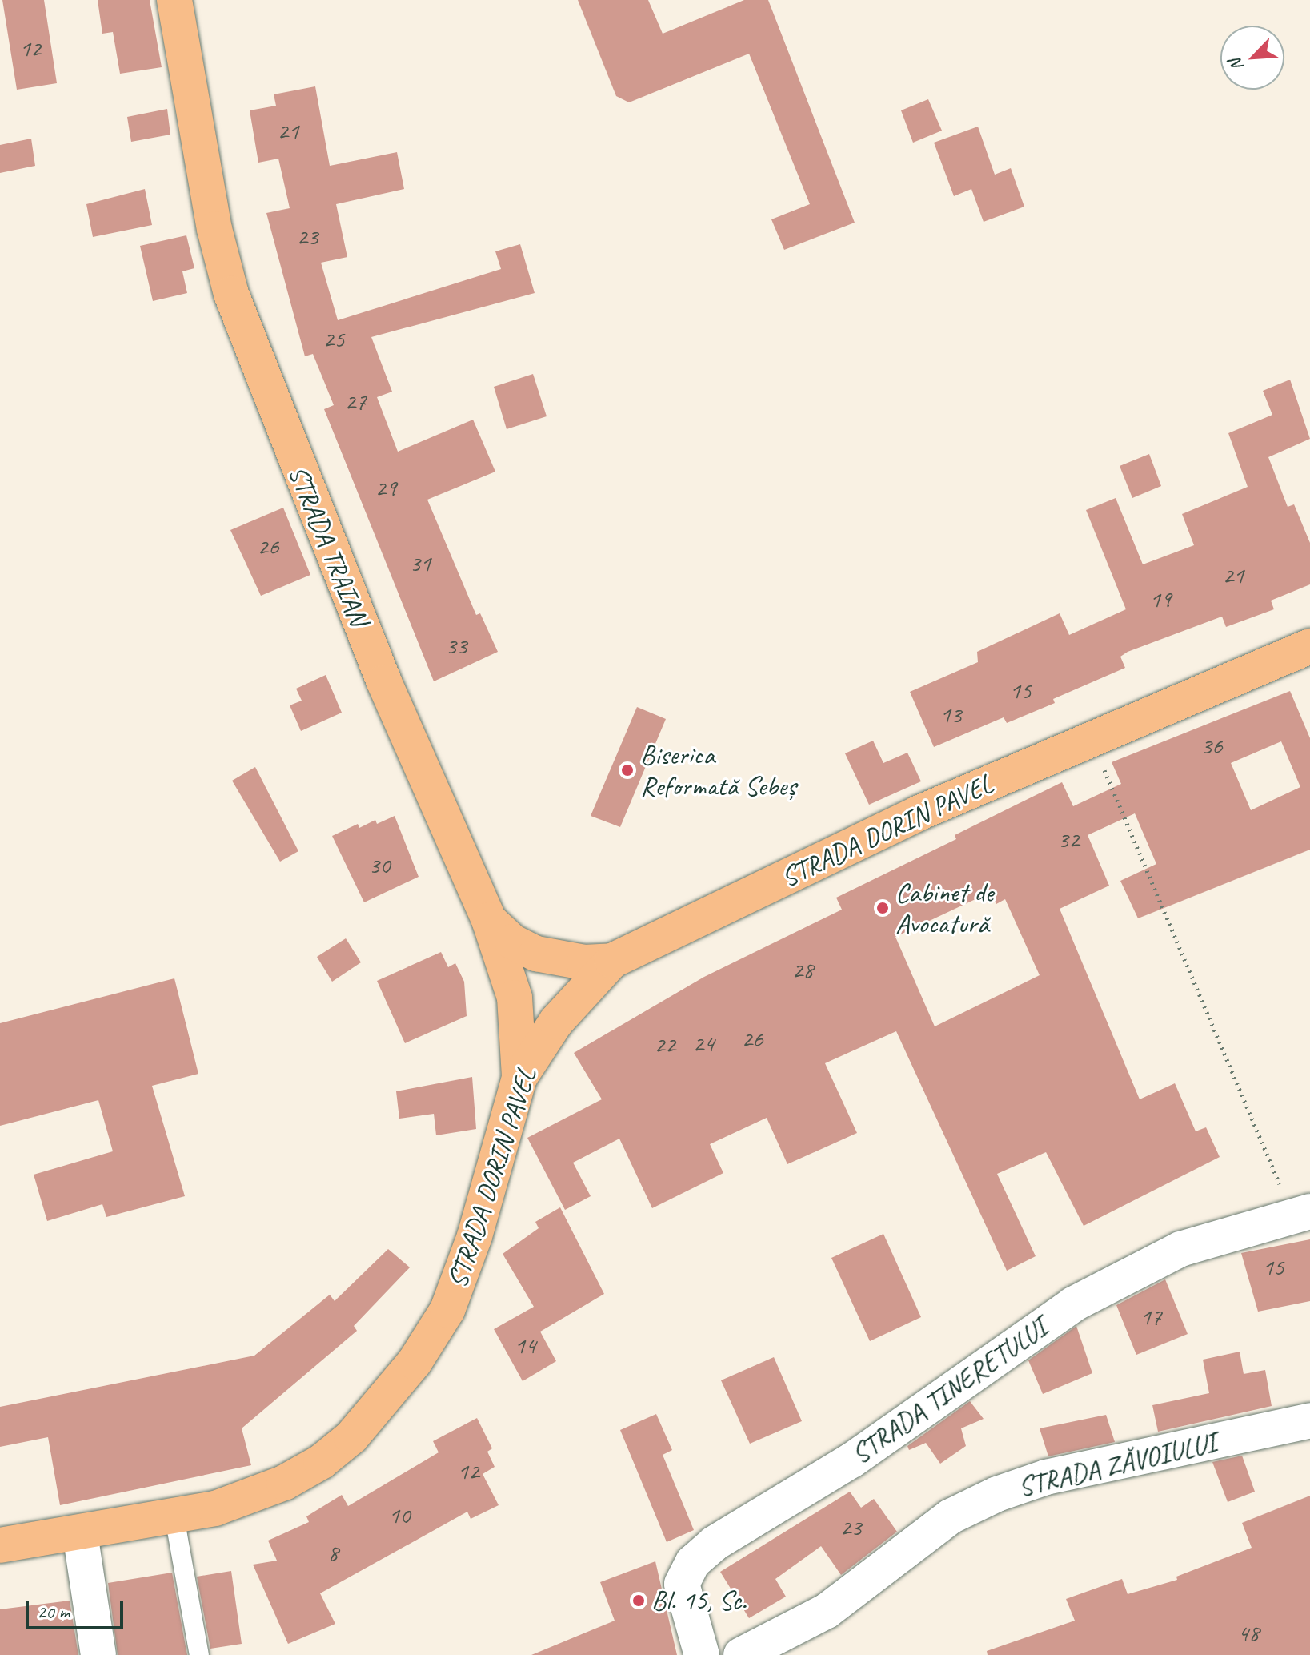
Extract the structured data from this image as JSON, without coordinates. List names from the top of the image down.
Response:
{
  "streets": {
    "main road": ["STRADA TRAIAN", "STRADA DORIN PAVEL"],
    "street": ["STRADA TINERETULUI", "STRADA ZĂVOIULUI"]
  },
  "crossings": [
    ["STRADA TRAIAN", "STRADA DORIN PAVEL"]
  ],
  "places": ["Biserica Reformată Sebeș", "Cabinet de Avocatură", "Bl. 15, Sc."],
  "house_numbers": [
    "12",
    "21",
    "23",
    "25",
    "27",
    "29",
    "26",
    "31",
    "21",
    "19",
    "33",
    "15",
    "13",
    "36",
    "32",
    "30",
    "28",
    "26",
    "24",
    "22",
    "15",
    "17",
    "14",
    "12",
    "10",
    "23",
    "8",
    "48"
  ],
  "scale_bar": "20 m",
  "north": "bottom left"
}
